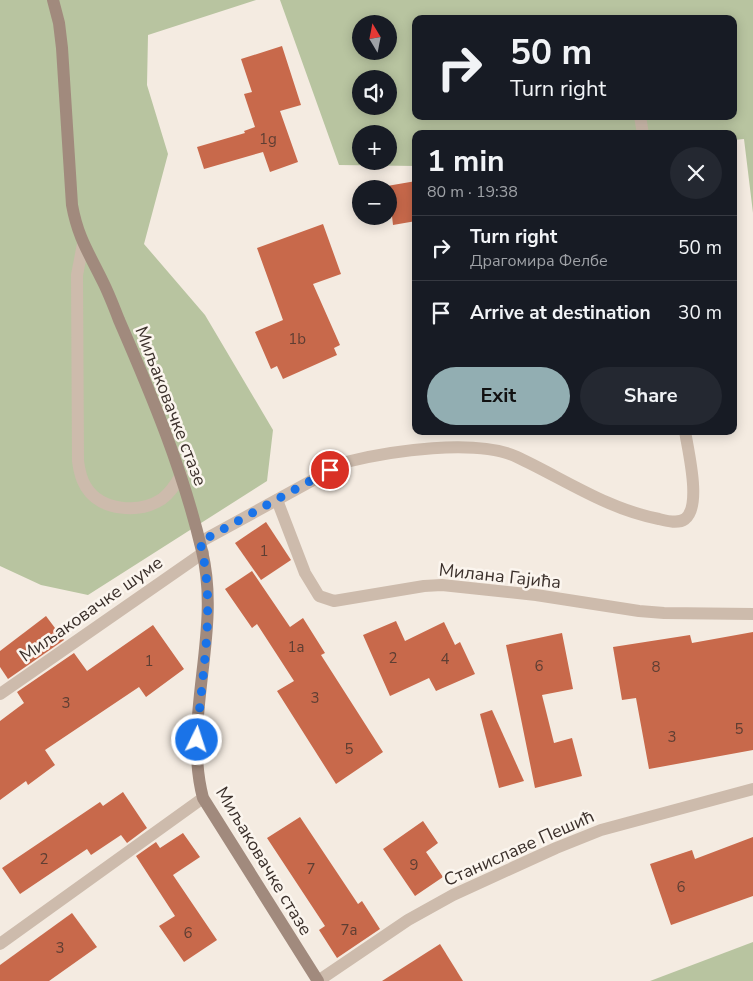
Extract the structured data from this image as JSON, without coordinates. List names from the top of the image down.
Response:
{
  "streets": {
    "street": [
      "Миљаковачке стазе",
      "Милана Гајића",
      "Миљаковачке шуме",
      "Станиславе Пешић"
    ]
  },
  "crossings": [
    ["Миљаковачке стазе", "Миљаковачке шуме"],
    ["Миљаковачке стазе", "Станиславе Пешић"],
    ["Милана Гајића", "Миљаковачке шуме"]
  ],
  "house_numbers": [
    "1g",
    "1b",
    "1",
    "1a",
    "2",
    "4",
    "1",
    "6",
    "8",
    "3",
    "3",
    "5",
    "3",
    "5",
    "2",
    "9",
    "7",
    "6",
    "7a",
    "6",
    "3"
  ],
  "north": "top",
  "page": {
    "map_buttons": ["+", "−"],
    "turn": ["50 m", "Turn right"],
    "heading": ["1 min", "80 m · 19:38"],
    "list": [
      {
        "name": "Turn right",
        "note": "Драгомира Фелбе",
        "value": "50 m"
      },
      {
        "name": "Arrive at destination",
        "value": "30 m"
      }
    ],
    "buttons": ["Exit", "Share"]
  }
}
